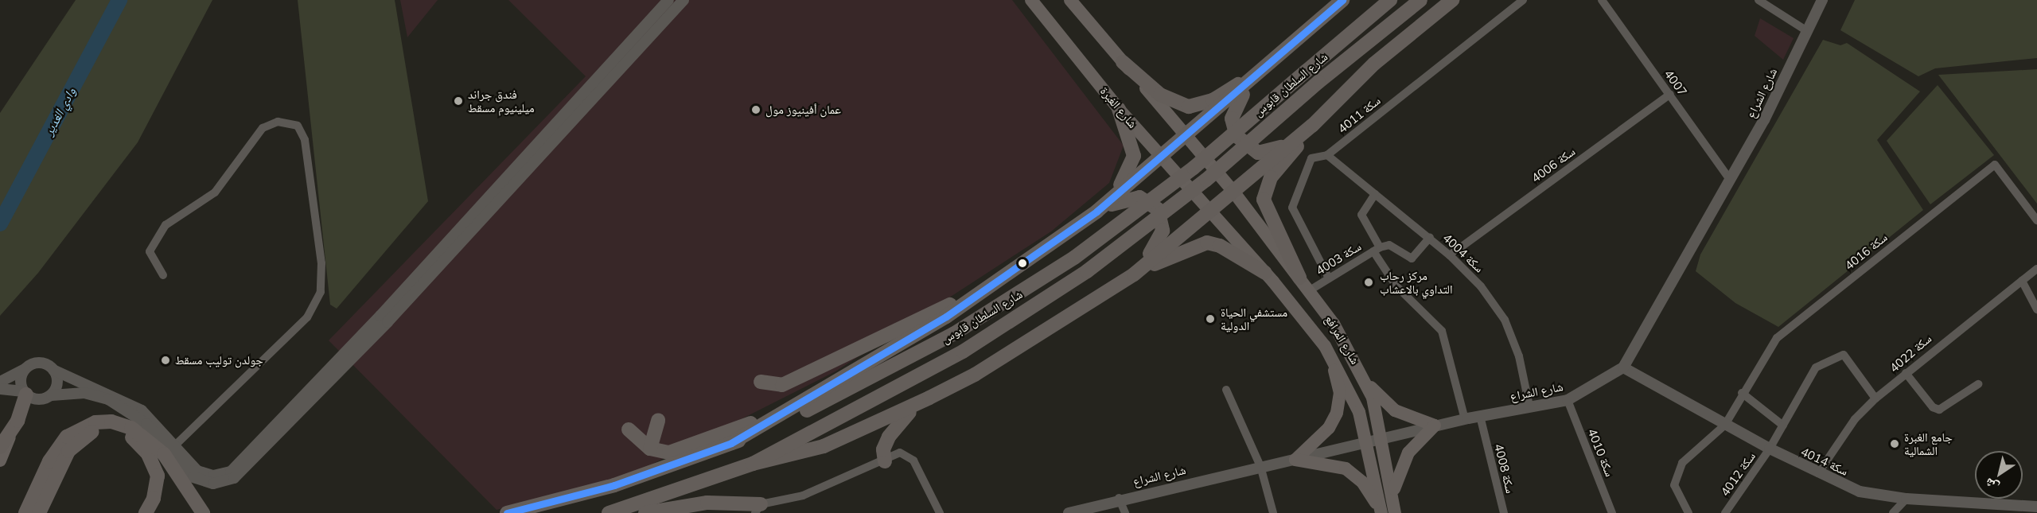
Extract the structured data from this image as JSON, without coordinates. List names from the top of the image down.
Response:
{
  "streets": {
    "highway": ["شارع السلطان قابوس"],
    "main road": ["شارع الغبرة", "شارع المرافع"],
    "street": [
      "4007",
      "شارع الشراع",
      "سكة 4011",
      "سكة 4006",
      "سكة 4016",
      "سكة 4004",
      "سكة 4003",
      "سكة 4022",
      "سكة 4010",
      "سكة 4014",
      "سكة 4008",
      "سكة 4012"
    ]
  },
  "crossings": [
    ["4007", "شارع الشراع"],
    ["4007", "سكة 4006"],
    ["شارع الشراع", "سكة 4004"],
    ["شارع الشراع", "شارع المرافع"],
    ["شارع الشراع", "سكة 4010"],
    ["شارع الشراع", "سكة 4014"],
    ["شارع الشراع", "سكة 4008"],
    ["شارع الغبرة", "شارع المرافع"],
    ["سكة 4011", "سكة 4004"],
    ["سكة 4011", "سكة 4003"],
    ["سكة 4006", "سكة 4004"],
    ["سكة 4016", "سكة 4014"],
    ["سكة 4004", "سكة 4003"],
    ["سكة 4003", "شارع المرافع"],
    ["سكة 4022", "سكة 4014"],
    ["سكة 4022", "سكة 4012"],
    ["سكة 4014", "سكة 4012"]
  ],
  "water": ["وادي الغدير"],
  "places": [
    "فندق جراند ميلينيوم مسقط",
    "عمان أفينيوز مول",
    "مركز رحاب التداوي بالاعشاب",
    "مستشفي الحياة الدولية",
    "جولدن توليب مسقط",
    "جامع الغبرة الشمالية"
  ],
  "north": "bottom left"
}
